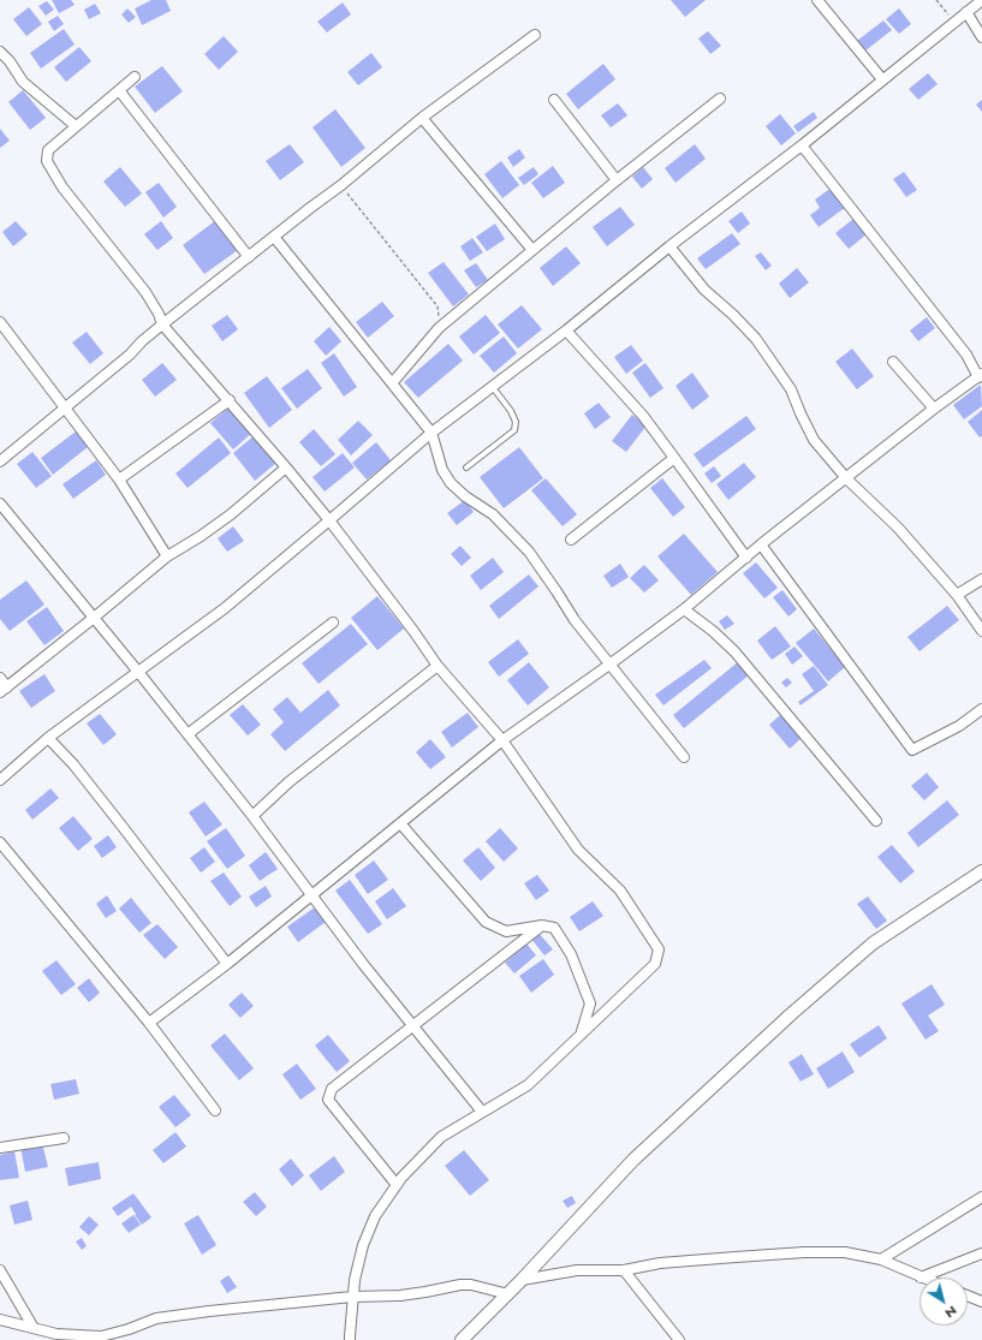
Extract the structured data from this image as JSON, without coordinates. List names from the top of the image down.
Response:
{
  "north": "bottom right"
}
